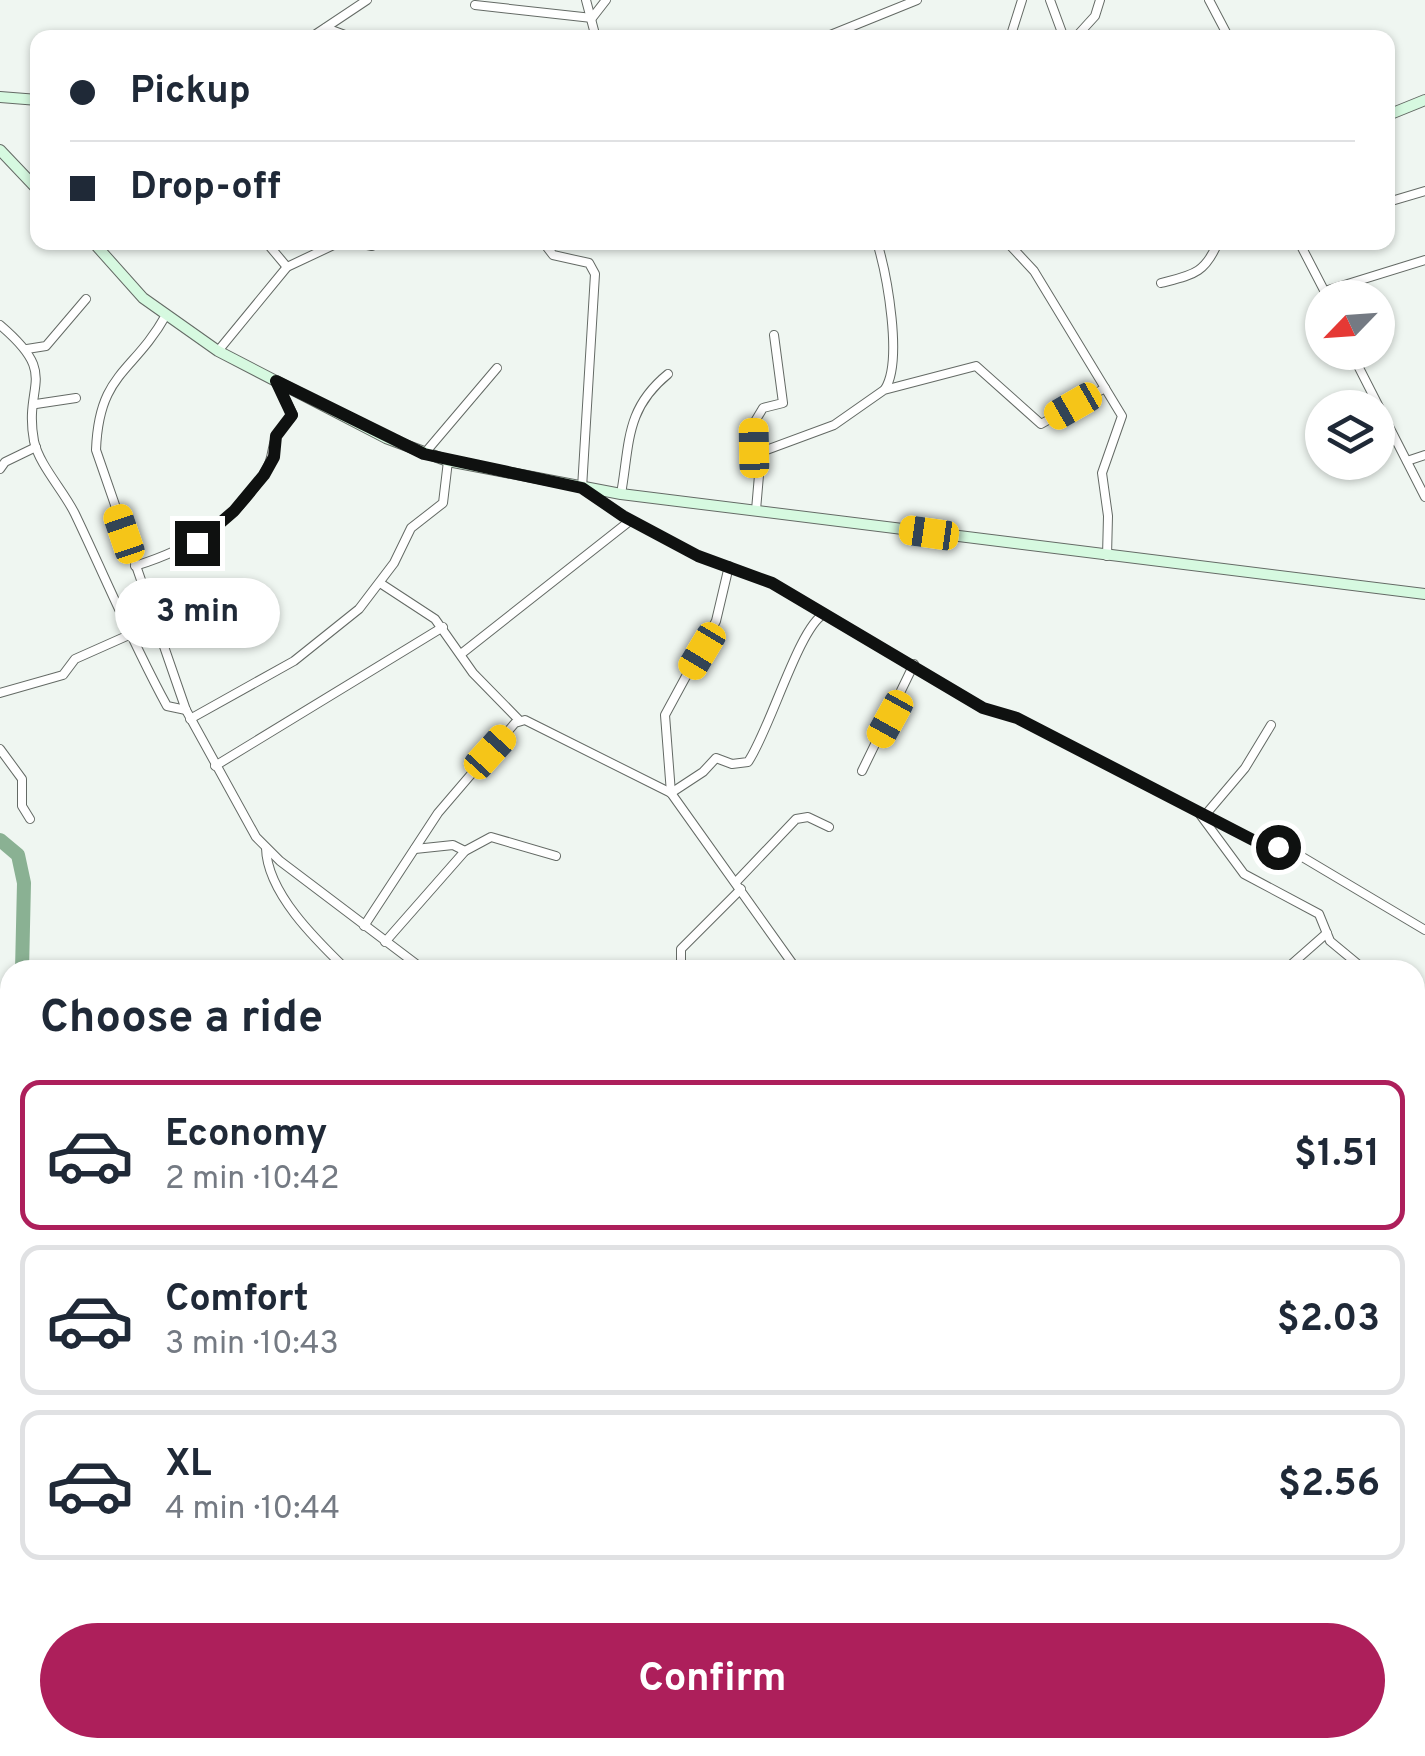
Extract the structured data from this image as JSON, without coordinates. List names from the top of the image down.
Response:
{
  "north": "bottom left",
  "page": {
    "banner": ["Pickup", "Drop-off"],
    "bubble": "3 min",
    "heading": "Choose a ride",
    "list": [
      {
        "name": "Economy",
        "note": "2 min · 10:42",
        "value": "$1.51"
      },
      {
        "name": "Comfort",
        "note": "3 min · 10:43",
        "value": "$2.03"
      },
      {
        "name": "XL",
        "note": "4 min · 10:44",
        "value": "$2.56"
      }
    ],
    "buttons": "Confirm"
  }
}
